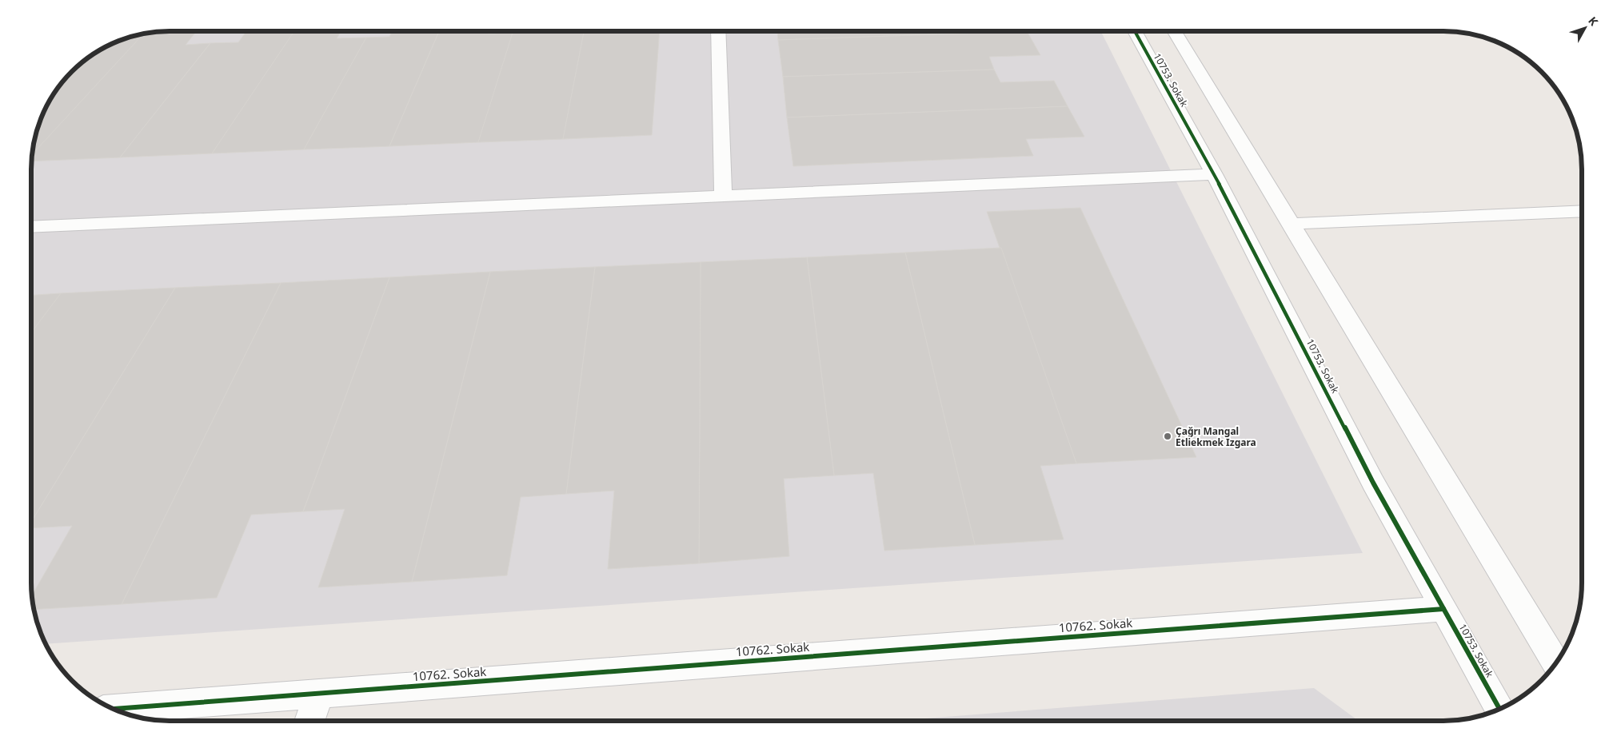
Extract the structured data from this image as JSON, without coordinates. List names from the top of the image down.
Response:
{
  "streets": {
    "street": ["10753. Sokak", "10762. Sokak"]
  },
  "crossings": [
    ["10753. Sokak", "10762. Sokak"]
  ],
  "places": ["Çağrı Mangal Etliekmek Izgara"],
  "north": "top right"
}
